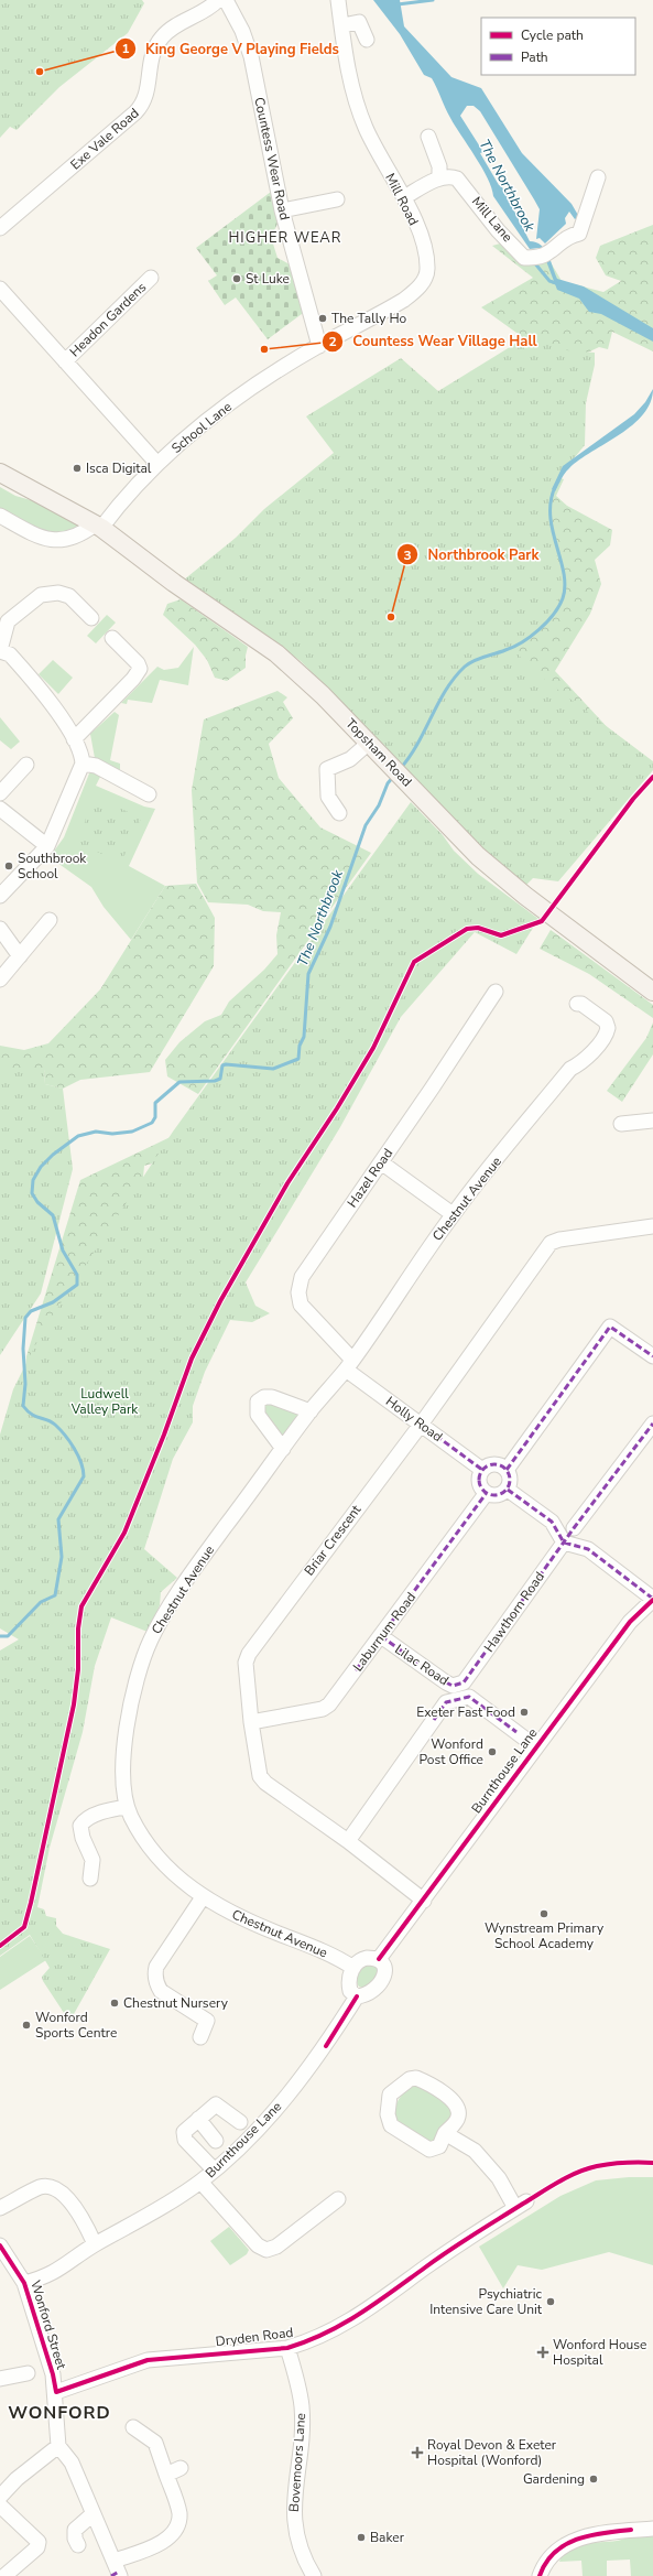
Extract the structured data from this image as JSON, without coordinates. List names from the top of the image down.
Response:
{
  "streets": {
    "main road": ["Topsham Road"],
    "street": [
      "Exe Vale Road",
      "Countess Wear Road",
      "Mill Road",
      "Mill Lane",
      "Headon Gardens",
      "School Lane",
      "Hazel Road",
      "Chestnut Avenue",
      "Holly Road",
      "Briar Crescent",
      "Hawthorn Road",
      "Laburnum Road",
      "Lilac Road",
      "Burnthouse Lane",
      "Wonford Street",
      "Dryden Road",
      "Bovemoors Lane"
    ]
  },
  "crossings": [
    ["Countess Wear Road", "Mill Road"],
    ["Countess Wear Road", "School Lane"],
    ["Mill Road", "School Lane"],
    ["School Lane", "Topsham Road"],
    ["Hazel Road", "Chestnut Avenue"],
    ["Hazel Road", "Holly Road"],
    ["Chestnut Avenue", "Holly Road"],
    ["Chestnut Avenue", "Burnthouse Lane"],
    ["Holly Road", "Briar Crescent"],
    ["Holly Road", "Laburnum Road"],
    ["Briar Crescent", "Laburnum Road"],
    ["Briar Crescent", "Lilac Road"],
    ["Briar Crescent", "Burnthouse Lane"],
    ["Hawthorn Road", "Lilac Road"],
    ["Laburnum Road", "Lilac Road"],
    ["Lilac Road", "Burnthouse Lane"],
    ["Burnthouse Lane", "Wonford Street"],
    ["Wonford Street", "Dryden Road"],
    ["Dryden Road", "Bovemoors Lane"]
  ],
  "districts": ["HIGHER WEAR", "WONFORD"],
  "water": ["The Northbrook"],
  "parks": ["Ludwell Valley Park"],
  "places": {
    "other": [
      "King George V Playing Fields",
      "St Luke",
      "The Tally Ho",
      "Countess Wear Village Hall",
      "Isca Digital",
      "Northbrook Park",
      "Southbrook School",
      "Exeter Fast Food",
      "Wonford Post Office",
      "Wynstream Primary School Academy",
      "Chestnut Nursery",
      "Wonford Sports Centre",
      "Psychiatric Intensive Care Unit",
      "Gardening",
      "Baker"
    ],
    "health": ["Wonford House Hospital", "Royal Devon & Exeter Hospital (Wonford)"]
  },
  "legend": ["Cycle path", "Path"]
}
